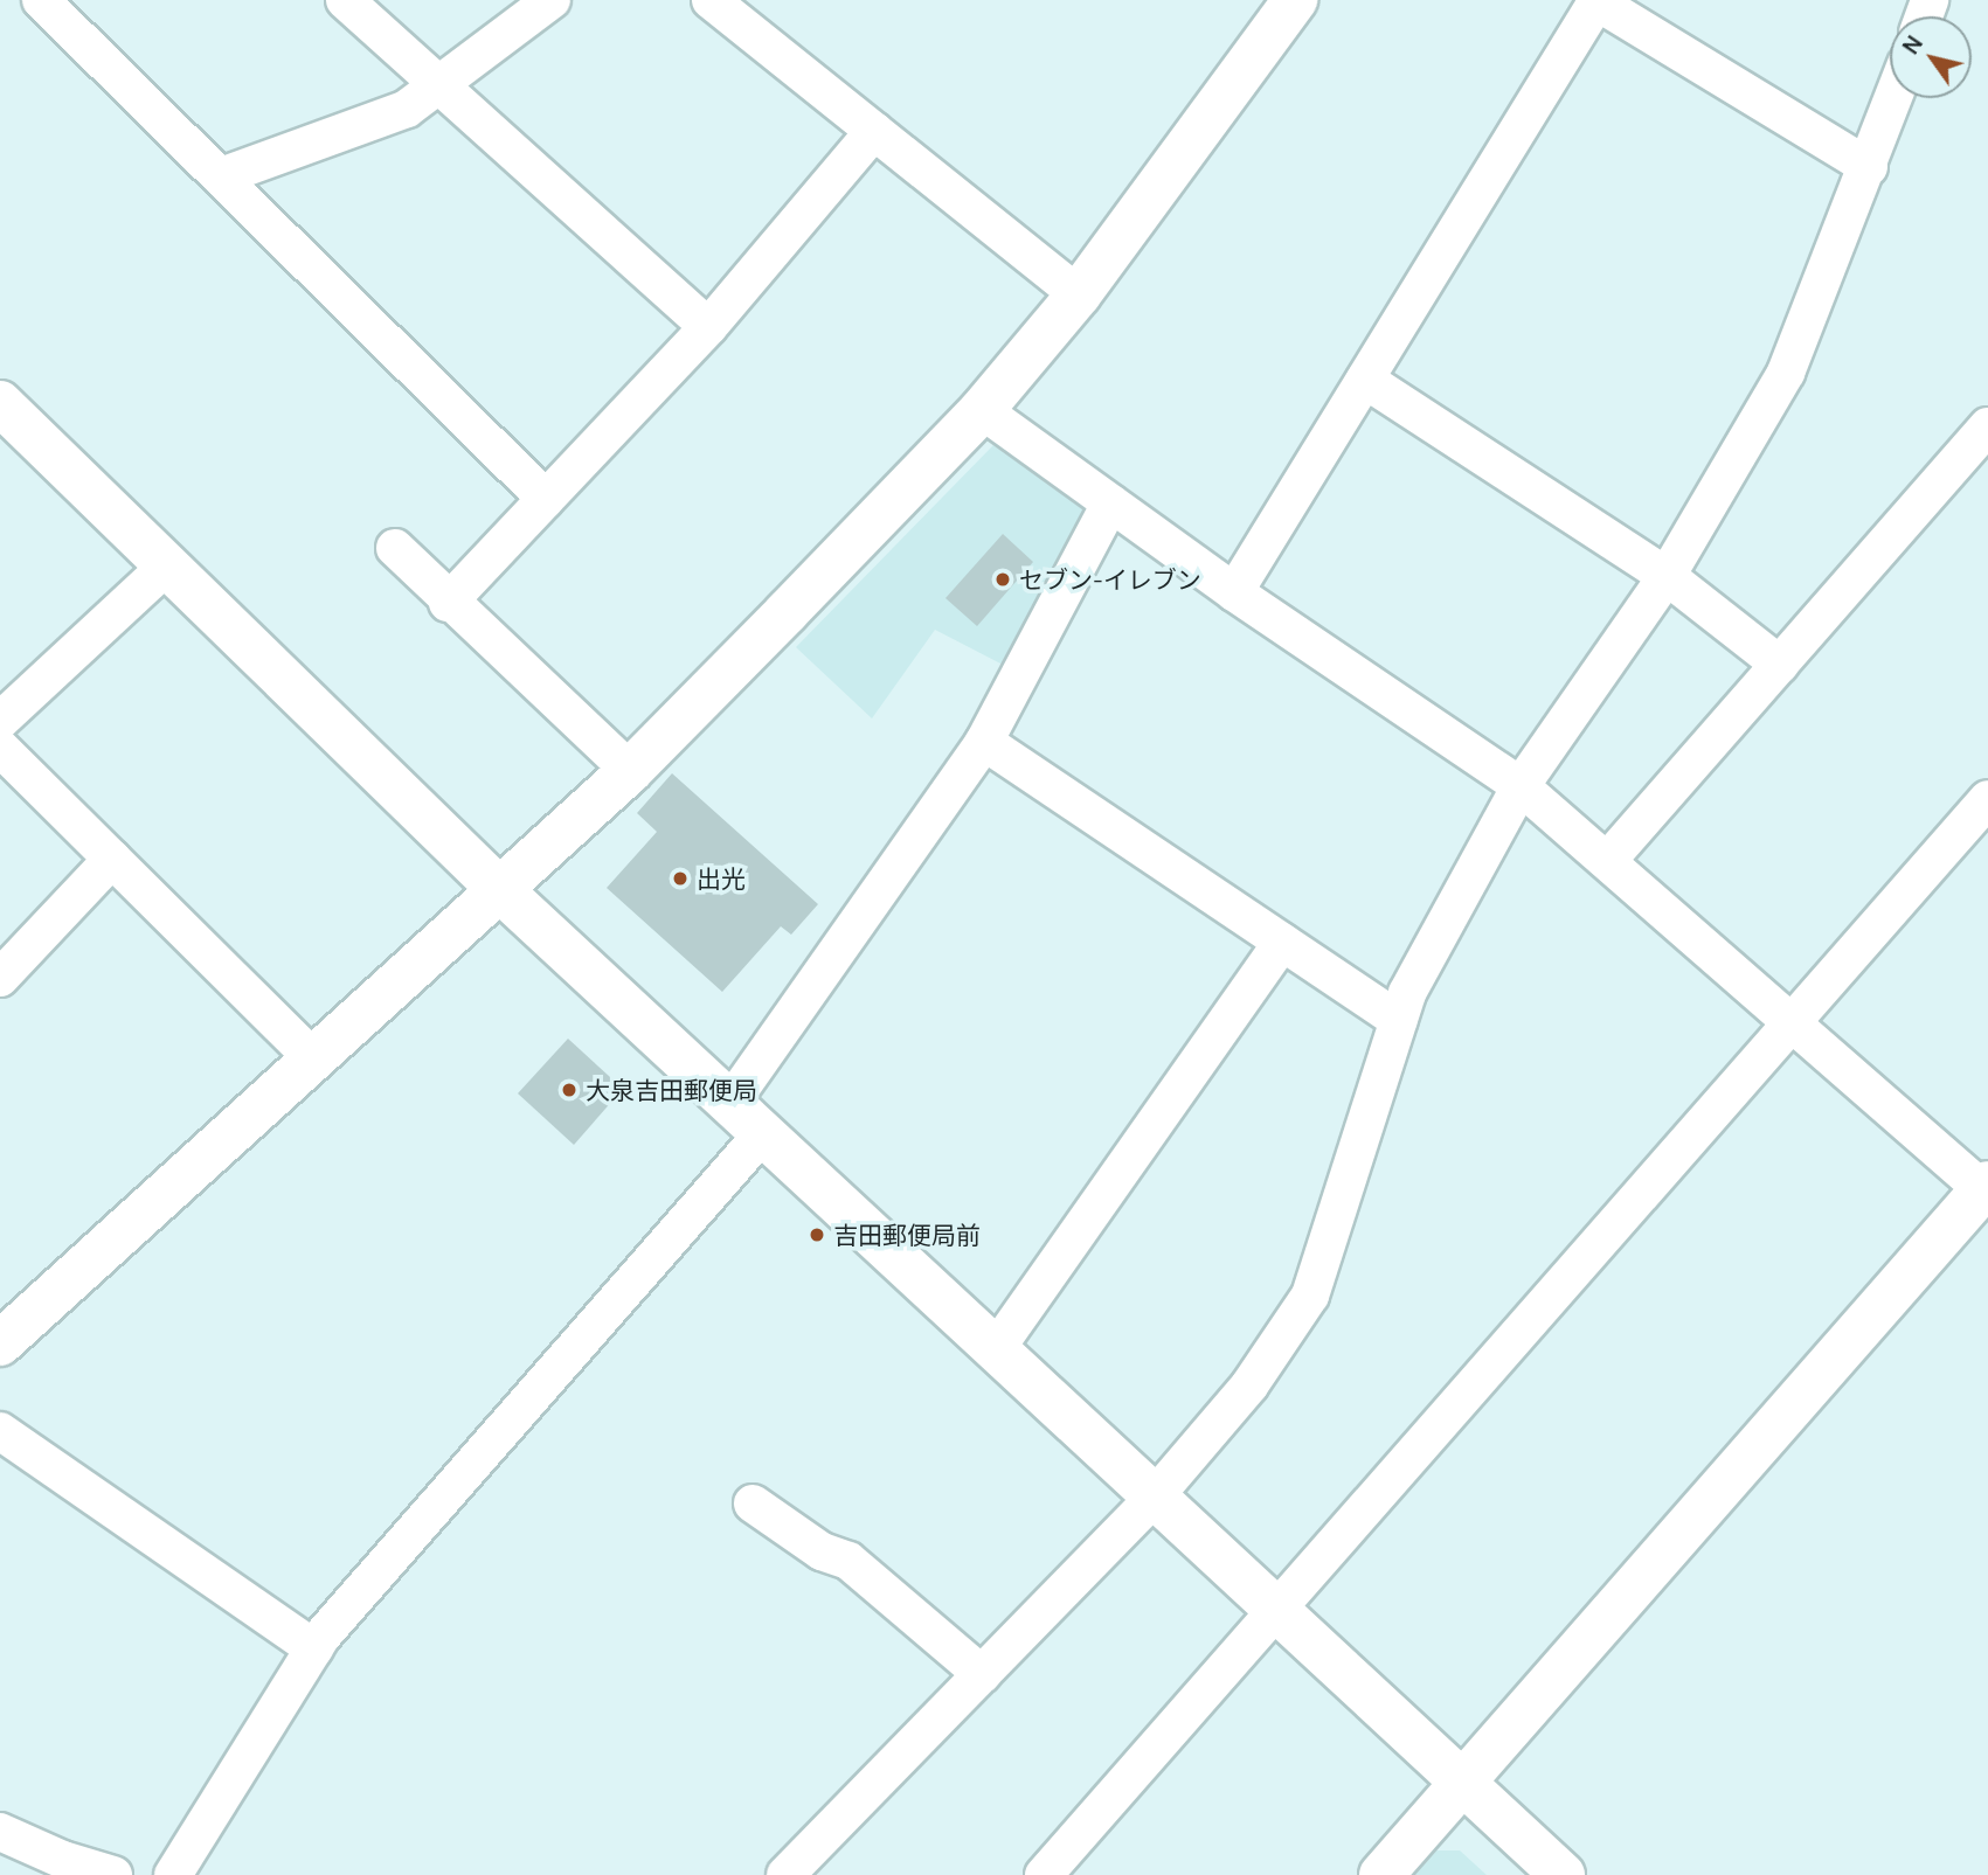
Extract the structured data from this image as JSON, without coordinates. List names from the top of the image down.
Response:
{
  "places": [
    "セブン-イレブン",
    "出光",
    "大泉吉田郵便局",
    "吉田郵便局前"
  ],
  "north": "top left"
}
